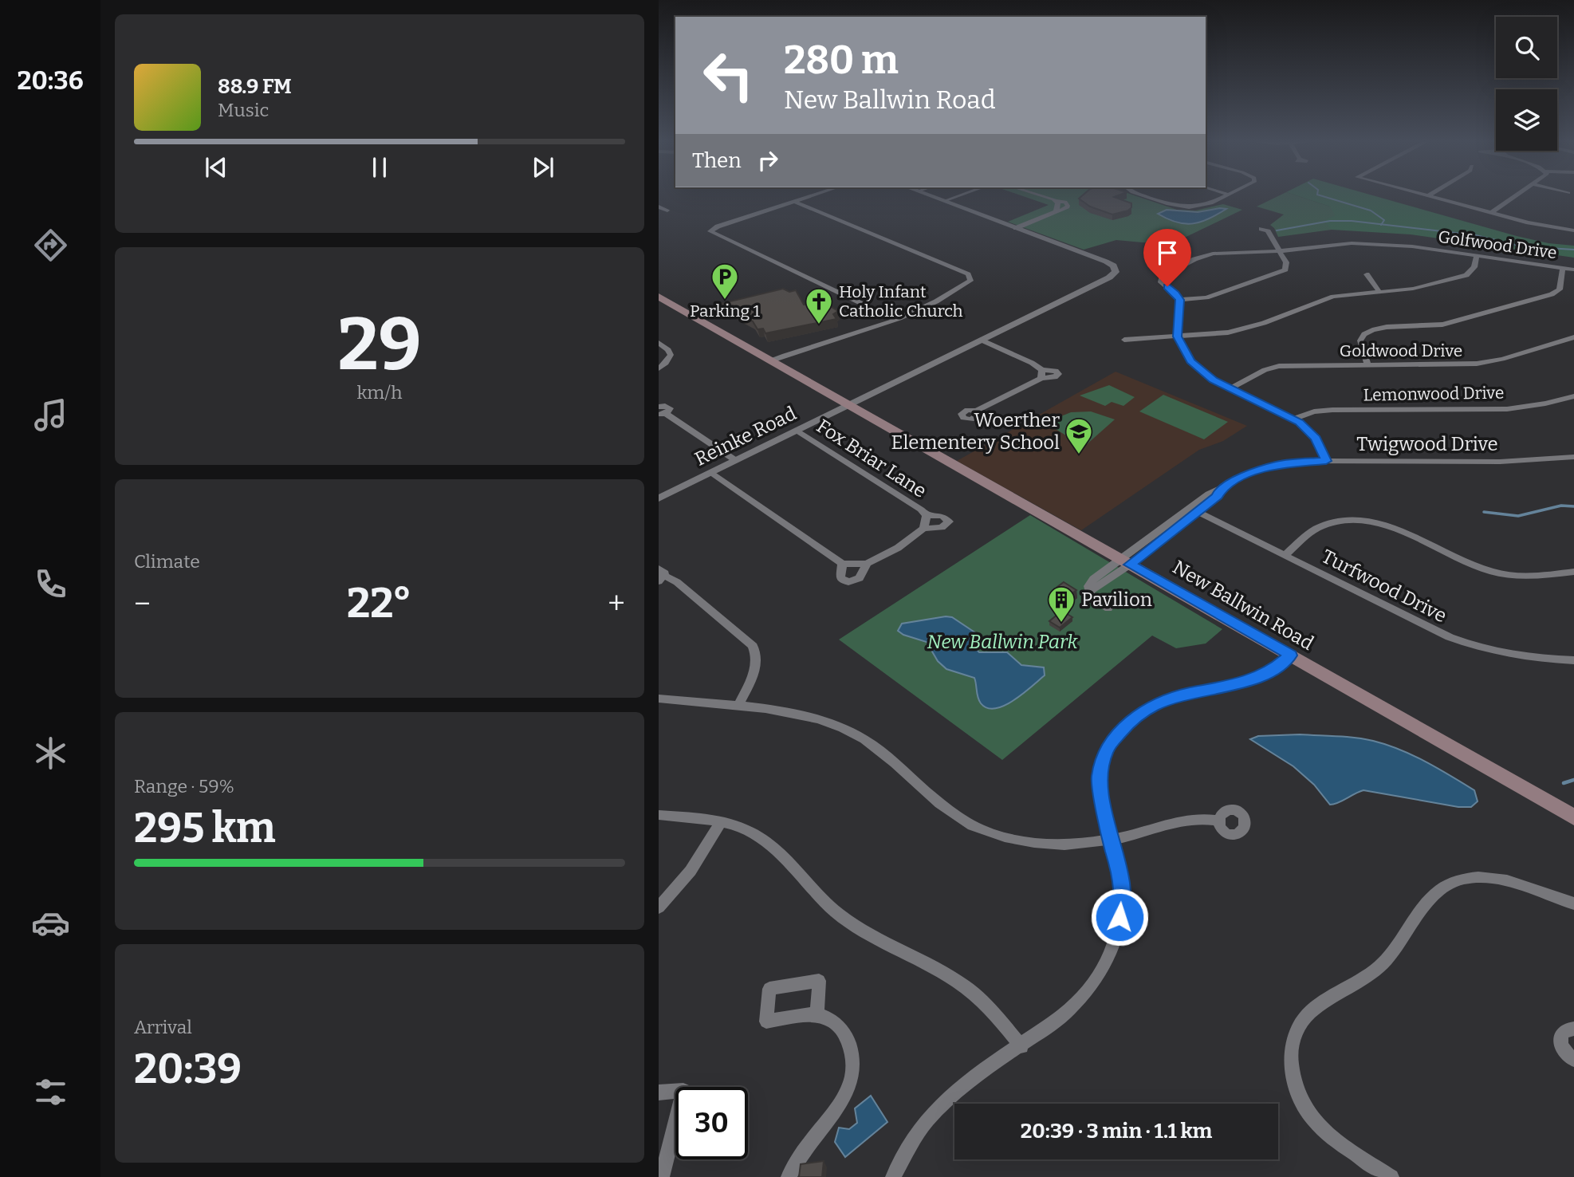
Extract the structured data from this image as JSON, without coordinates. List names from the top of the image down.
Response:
{
  "streets": {
    "main road": ["New Ballwin Road"],
    "street": [
      "Golfwood Drive",
      "Goldwood Drive",
      "Lemonwood Drive",
      "Reinke Road",
      "Twigwood Drive",
      "Fox Briar Lane",
      "Turfwood Drive"
    ]
  },
  "crossings": [
    ["Reinke Road", "Fox Briar Lane"],
    ["Reinke Road", "New Ballwin Road"],
    ["Twigwood Drive", "Turfwood Drive"],
    ["Twigwood Drive", "New Ballwin Road"]
  ],
  "parks": ["New Ballwin Park"],
  "places": {
    "parking": ["Parking 1"],
    "church": ["Holy Infant Catholic Church"],
    "school or university": ["Woerther Elementery School"],
    "building": ["Pavilion"]
  },
  "page": {
    "tabs": "20:36",
    "turn": ["280 m", "New Ballwin Road"],
    "song": ["88.9 FM", "Music"],
    "then": "Then",
    "tile": [
      ["29", "km/h"],
      "Climate",
      ["Range · 59%", "295 km"],
      ["Arrival", "20:39"]
    ],
    "heat": ["−", "22°", "+"],
    "limit": "30",
    "trip": "20:39 · 3 min · 1.1 km"
  }
}
